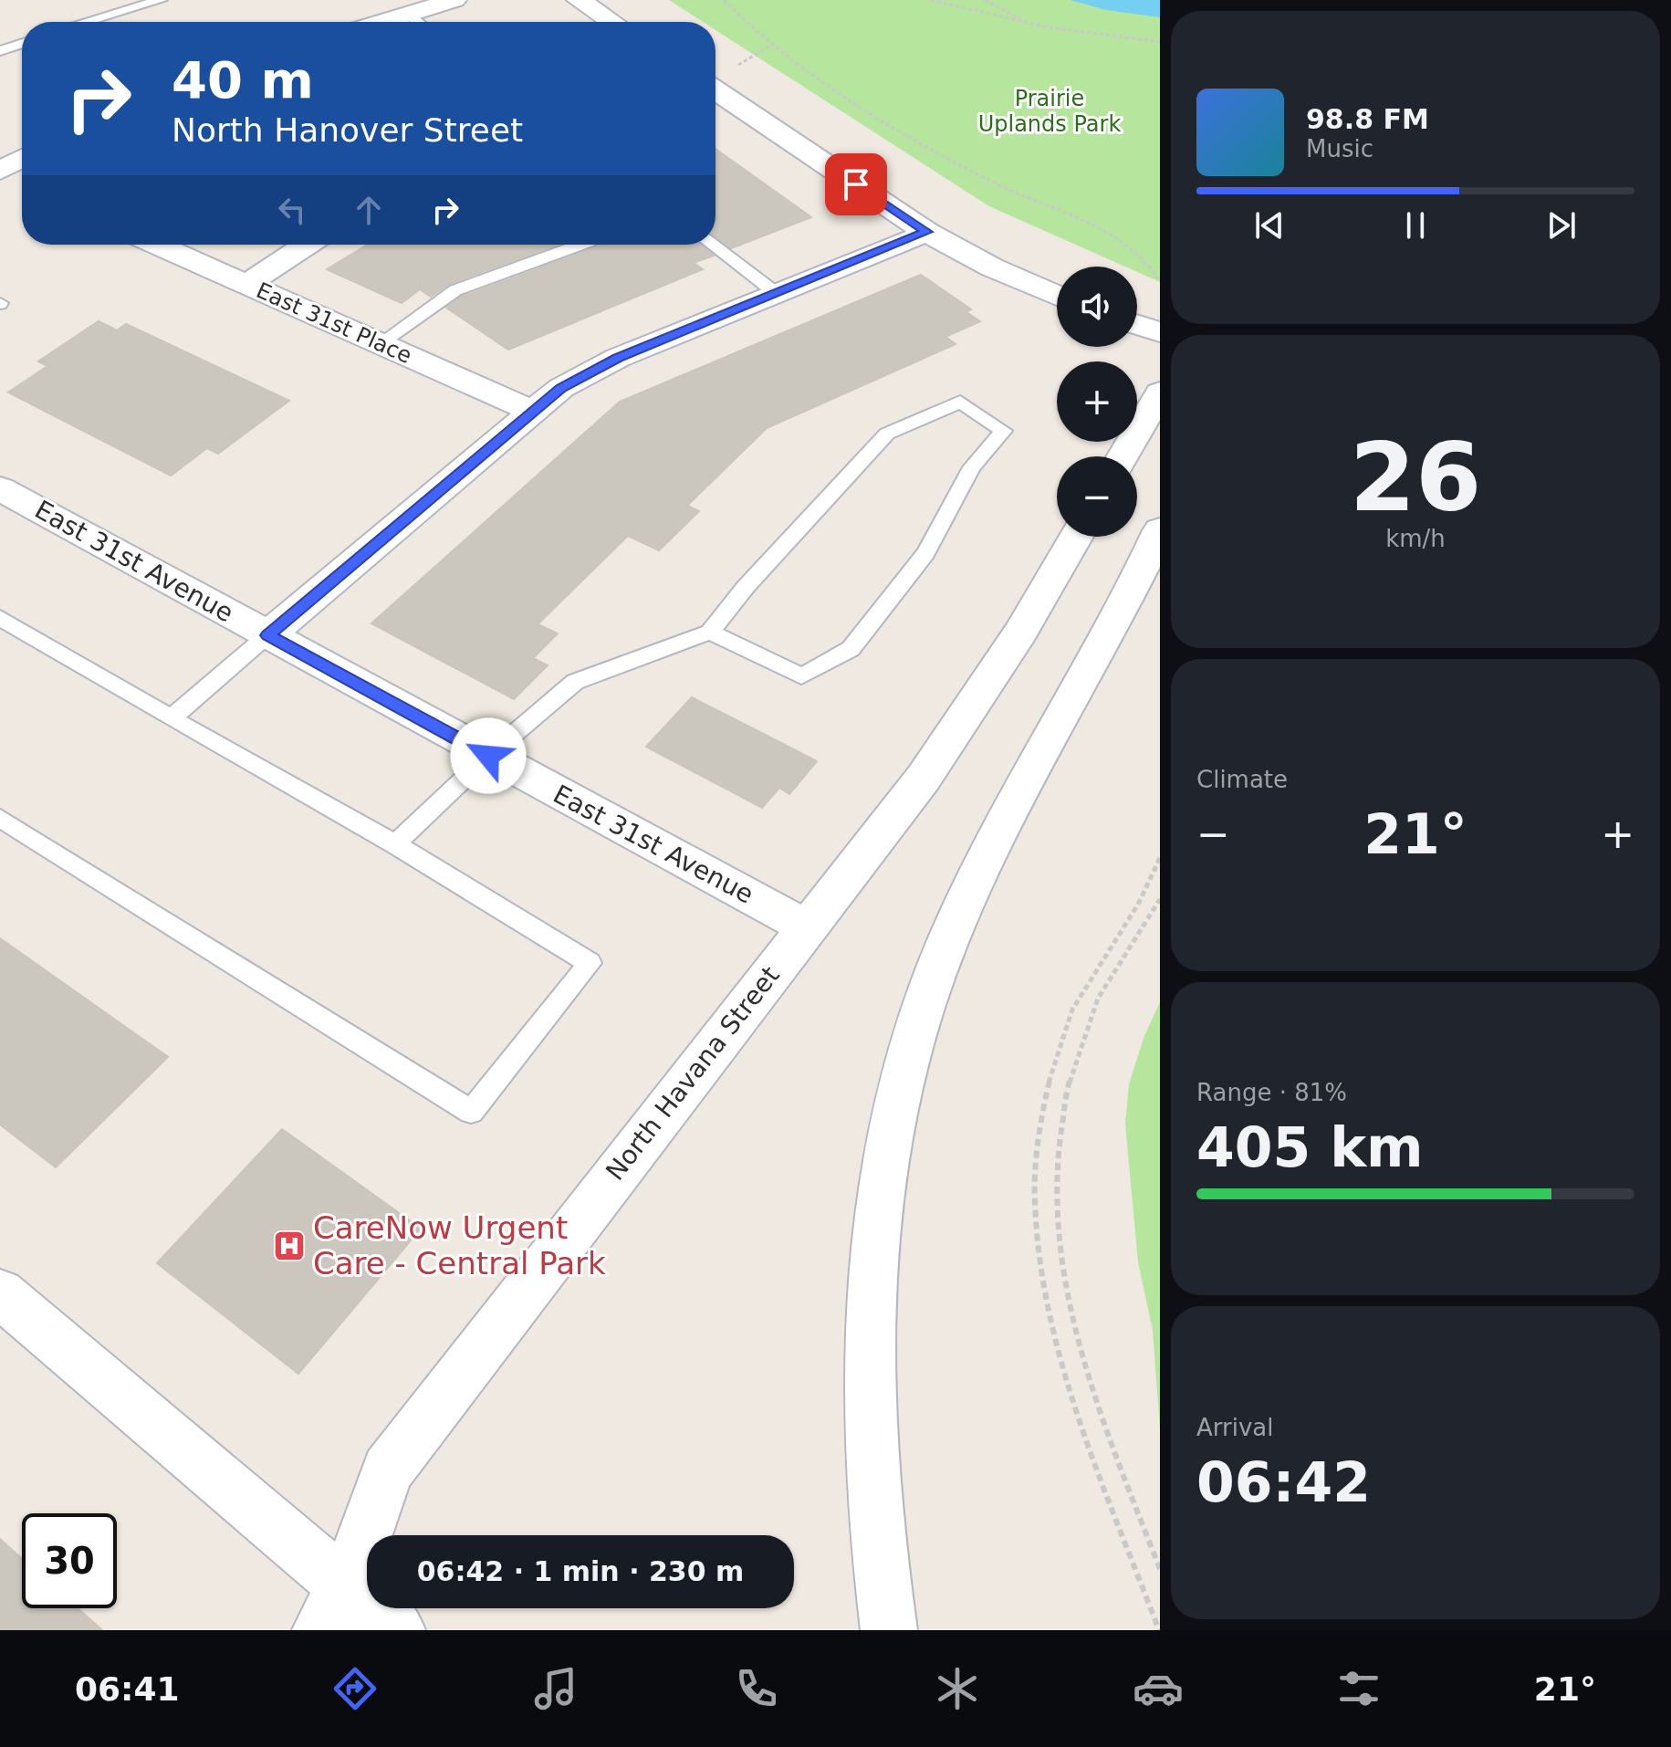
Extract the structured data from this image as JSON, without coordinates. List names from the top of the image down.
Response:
{
  "streets": {
    "street": ["East 31st Place", "East 31st Avenue", "North Havana Street"]
  },
  "crossings": [
    ["East 31st Avenue", "North Havana Street"]
  ],
  "parks": ["Prairie Uplands Park"],
  "places": {
    "hospital": ["CareNow Urgent Care - Central Park"]
  },
  "page": {
    "turn": ["40 m", "North Hanover Street"],
    "song": ["98.8 FM", "Music"],
    "map_buttons": ["+", "−"],
    "tile": [
      ["26", "km/h"],
      "Climate",
      ["Range · 81%", "405 km"],
      ["Arrival", "06:42"]
    ],
    "heat": ["−", "21°", "+"],
    "limit": "30",
    "trip": "06:42 · 1 min · 230 m",
    "tabs": ["06:41", "21°"]
  }
}
